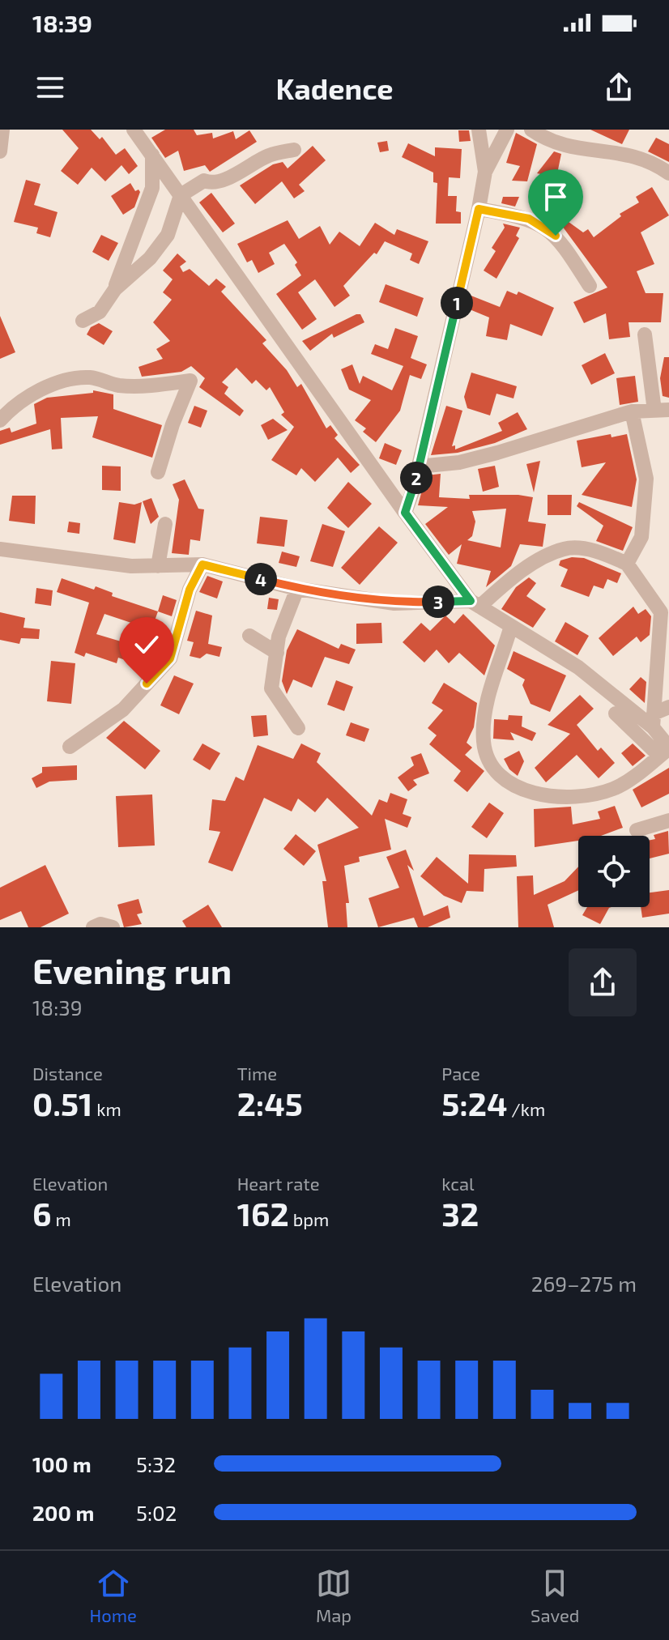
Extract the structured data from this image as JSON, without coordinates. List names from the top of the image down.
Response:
{
  "page": {
    "status": "18:39",
    "header": "Kadence",
    "pins": [
      "1",
      "2",
      "4",
      "3"
    ],
    "heading": ["Evening run", "18:39"],
    "stats": [
      ["Distance", "0.51 km"],
      ["Time", "2:45"],
      ["Pace", "5:24 /km"],
      ["Elevation", "6 m"],
      ["Heart rate", "162 bpm"],
      ["kcal", "32"]
    ],
    "chart": ["Elevation", "269–275 m"],
    "list": [
      {
        "name": "100 m",
        "note": "5:32"
      },
      {
        "name": "200 m",
        "note": "5:02"
      }
    ],
    "tabs": ["Home", "Map", "Saved"]
  }
}
